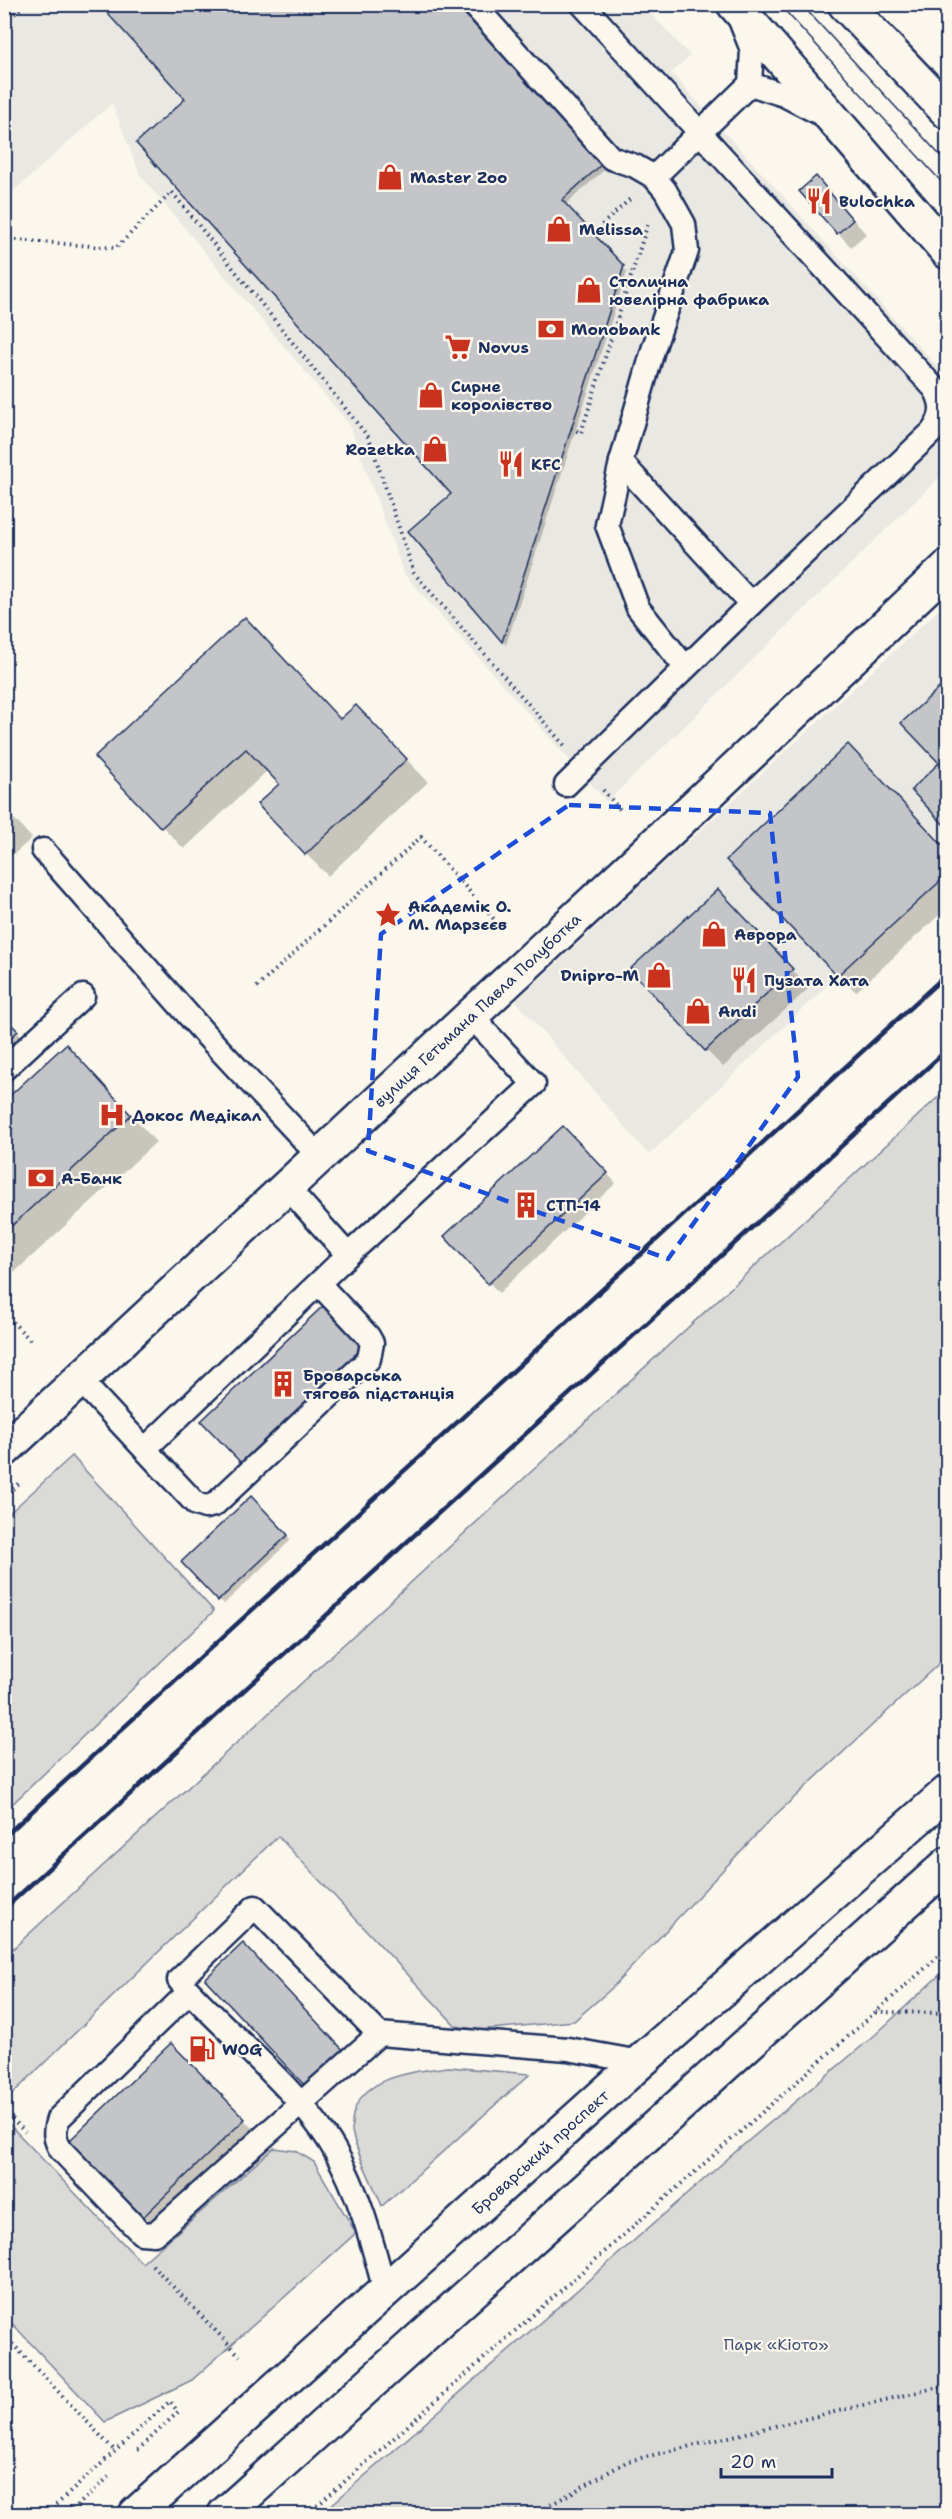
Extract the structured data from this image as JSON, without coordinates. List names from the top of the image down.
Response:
{
  "streets": {
    "main road": ["вулиця Гетьмана Павла Полуботка", "Броварський проспект"]
  },
  "parks": ["Парк «Кіото»"],
  "places": {
    "shop": [
      "Master Zoo",
      "Melissa",
      "Столична ювелірна фабрика",
      "Сирне королівство",
      "Rozetka",
      "Аврора",
      "Dnipro-M",
      "Andi"
    ],
    "restaurant": ["Bulochka", "KFC", "Пузата Хата"],
    "bank": ["Monobank", "А-Банк"],
    "supermarket": ["Novus"],
    "place": ["Академік О. М. Марзєєв"],
    "hospital": ["Докос Медікал"],
    "building": ["СТП-14", "Броварська тягова підстанція"],
    "fuel station": ["WOG"]
  },
  "scale_bar": "20 m"
}
